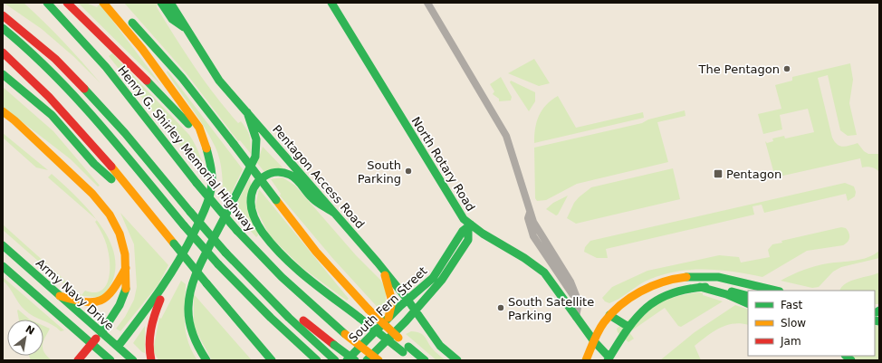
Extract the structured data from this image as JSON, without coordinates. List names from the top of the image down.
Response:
{
  "streets": {
    "main road": [
      "Henry G. Shirley Memorial Highway",
      "North Rotary Road",
      "Pentagon Access Road",
      "Army Navy Drive",
      "South Fern Street"
    ]
  },
  "crossings": [
    ["North Rotary Road", "South Fern Street"],
    ["Pentagon Access Road", "South Fern Street"]
  ],
  "places": {
    "other": ["The Pentagon", "South Parking", "South Satellite Parking"],
    "transit": ["Pentagon"]
  },
  "legend": ["Fast", "Slow", "Jam"],
  "north": "top right"
}
